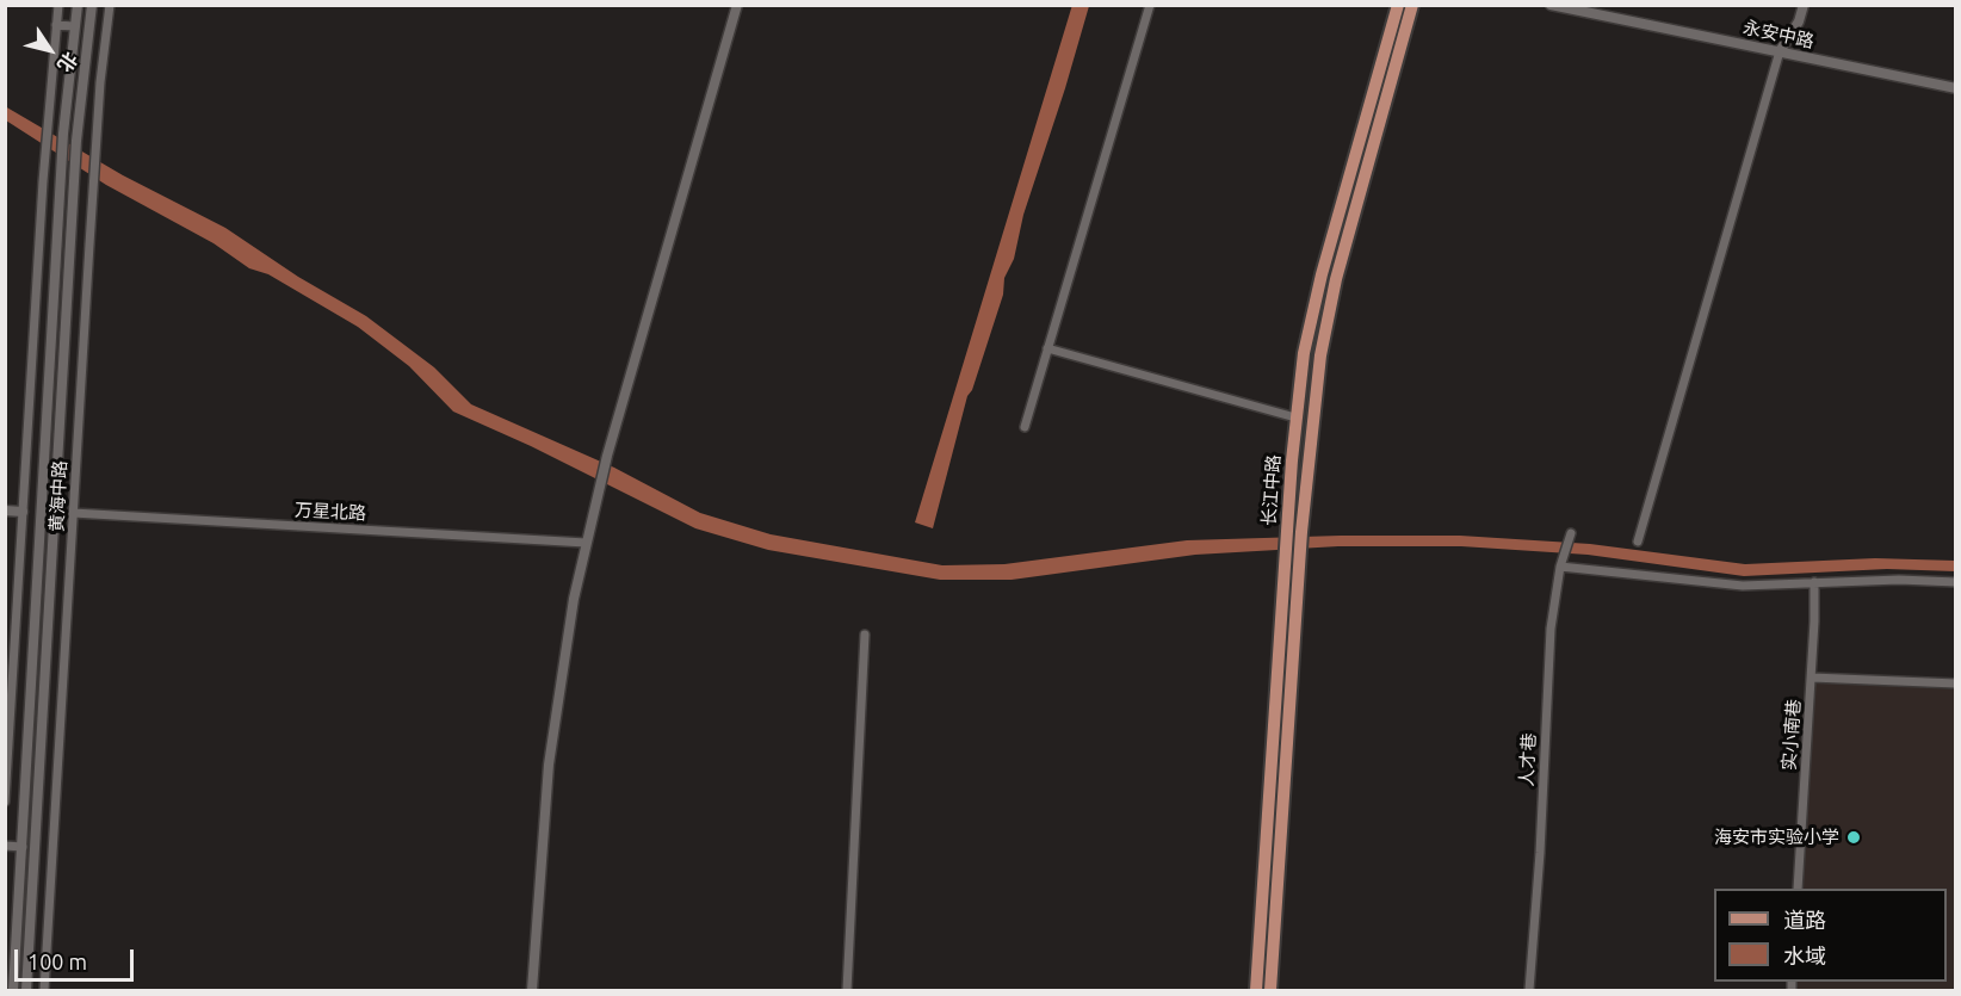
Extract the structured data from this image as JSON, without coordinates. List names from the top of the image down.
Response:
{
  "streets": {
    "main road": ["长江中路"],
    "street": [
      "永安中路",
      "黄海中路",
      "万星北路",
      "实小南巷",
      "人才巷"
    ]
  },
  "crossings": [
    ["黄海中路", "万星北路"]
  ],
  "places": ["海安市实验小学"],
  "legend": ["道路", "水域"],
  "scale_bar": "100 m",
  "north": "bottom right"
}
